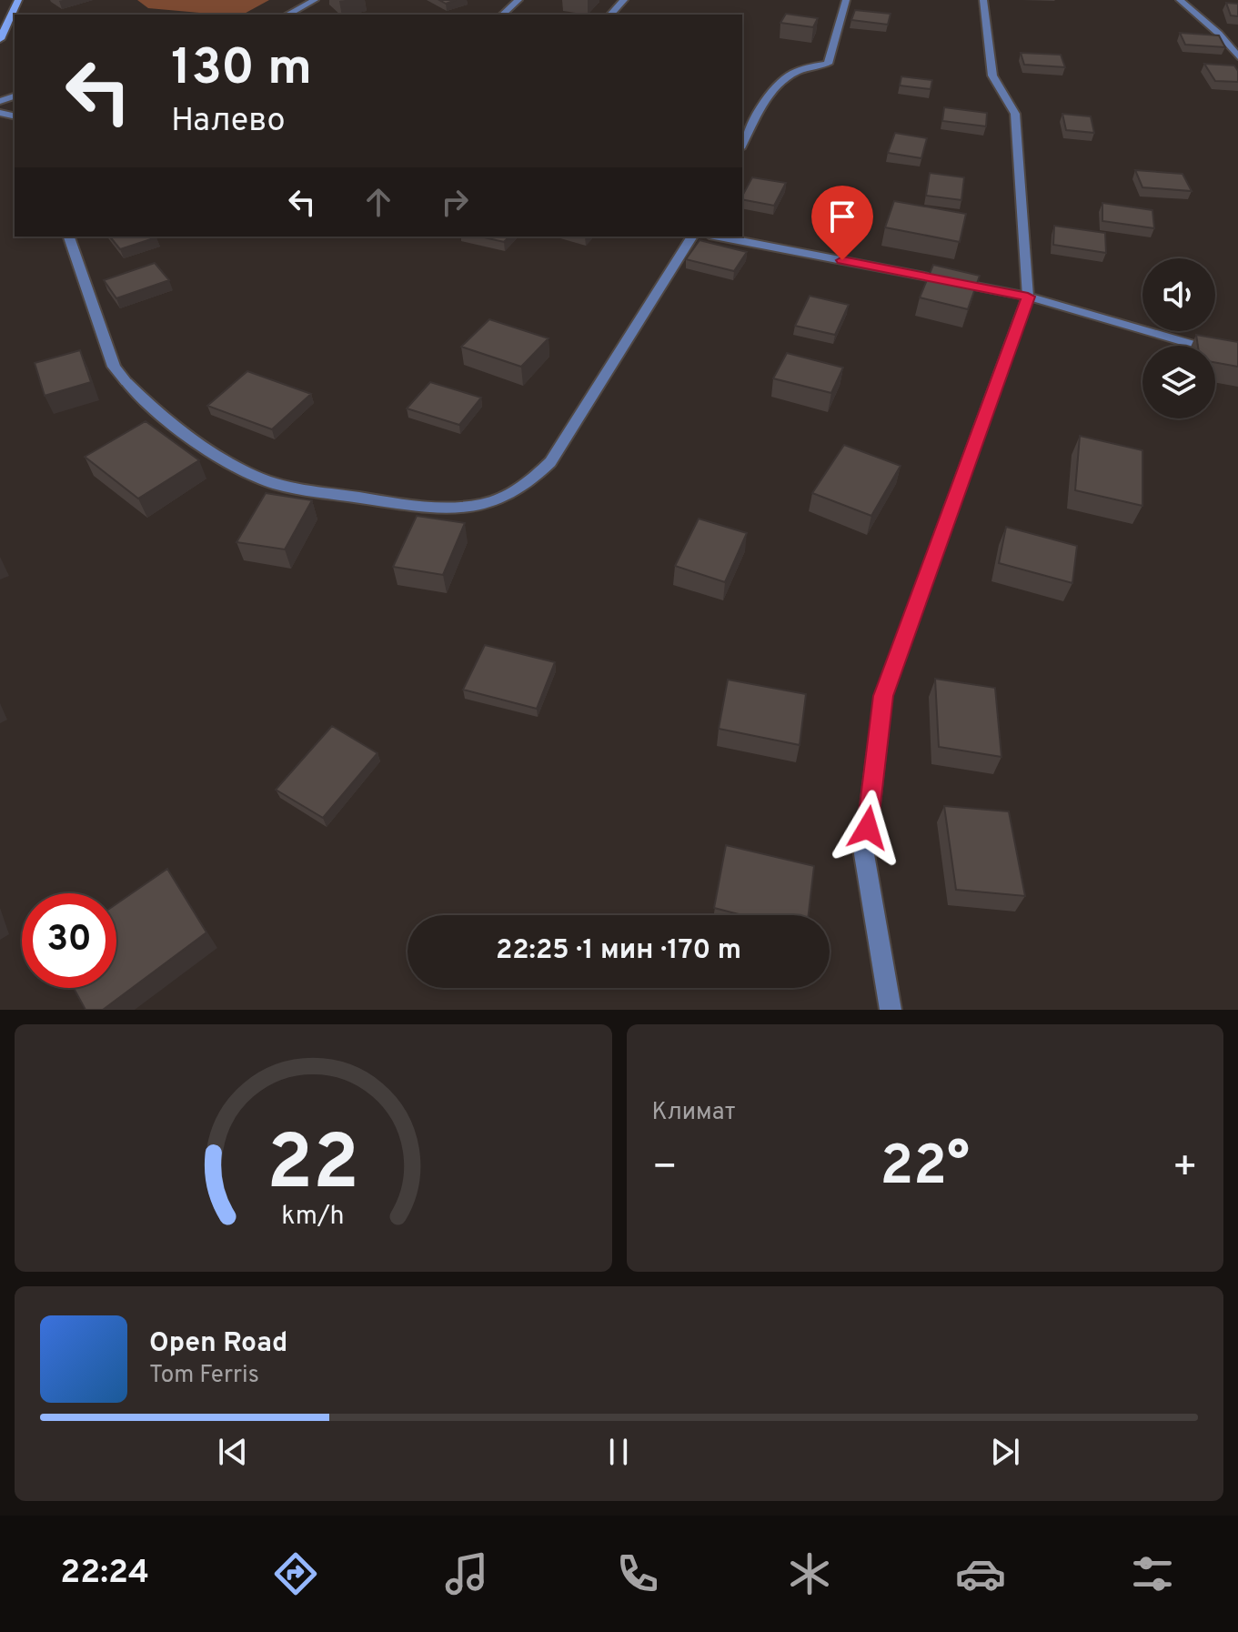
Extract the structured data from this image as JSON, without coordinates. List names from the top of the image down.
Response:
{
  "page": {
    "turn": ["130 m", "Налево"],
    "limit": "30",
    "trip": "22:25 · 1 мин · 170 m",
    "tile": "Климат",
    "heat": ["−", "22°", "+"],
    "song": ["Open Road", "Tom Ferris"],
    "tabs": "22:24",
    "gauge": ["22", "km/h"]
  }
}
